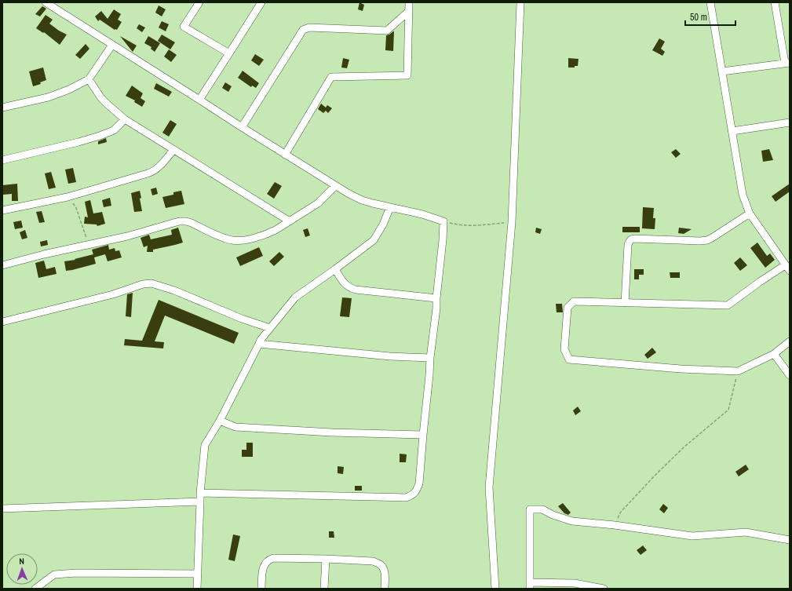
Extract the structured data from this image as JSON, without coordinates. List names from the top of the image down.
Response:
{
  "scale_bar": "50 m",
  "north": "top"
}
